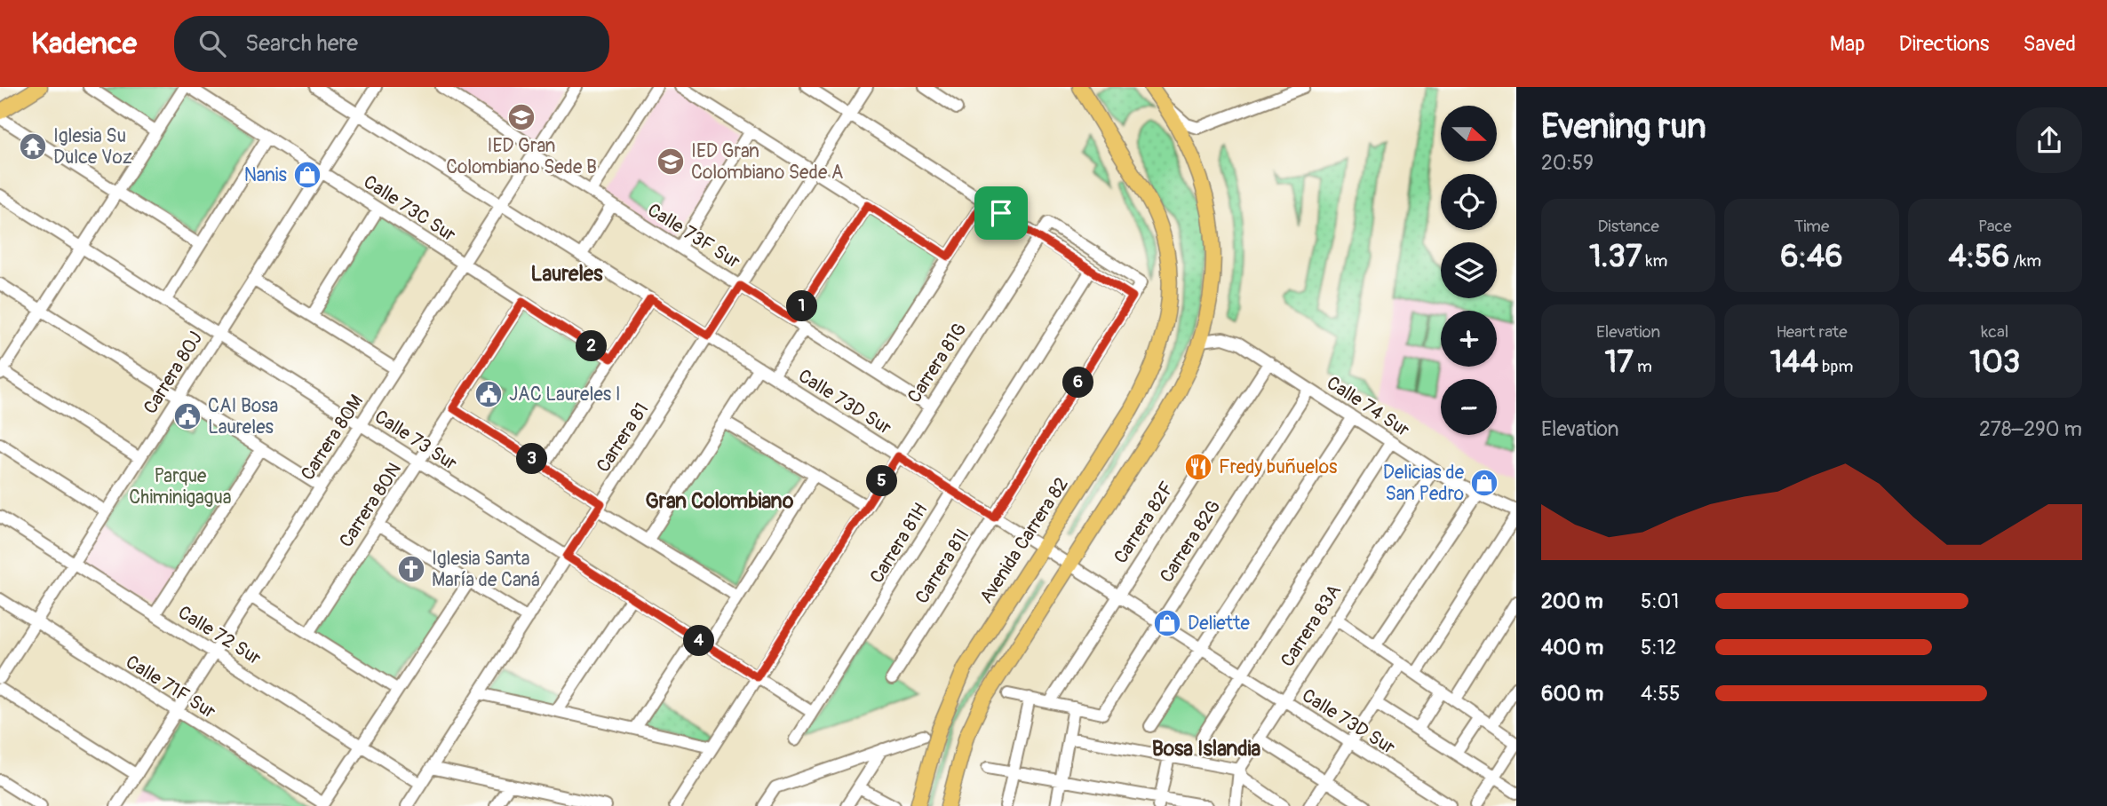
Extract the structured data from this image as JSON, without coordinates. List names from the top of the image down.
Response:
{
  "streets": {
    "main road": ["Avenida Carrera 82"],
    "street": [
      "Calle 73C Sur",
      "Calle 73F Sur",
      "Carrera 81G",
      "Carrera 80J",
      "Calle 73D Sur",
      "Calle 74 Sur",
      "Carrera 80M",
      "Carrera 81",
      "Calle 73 Sur",
      "Carrera 80N",
      "Carrera 82F",
      "Carrera 82G",
      "Carrera 81H",
      "Carrera 81I",
      "Carrera 83A",
      "Calle 72 Sur",
      "Calle 71F Sur"
    ]
  },
  "crossings": [
    ["Calle 73C Sur", "Carrera 80J"],
    ["Calle 73C Sur", "Carrera 80M"],
    ["Calle 73C Sur", "Carrera 80N"],
    ["Calle 73F Sur", "Carrera 81G"],
    ["Calle 73F Sur", "Carrera 80M"],
    ["Calle 73F Sur", "Carrera 81"],
    ["Carrera 81G", "Calle 73D Sur"],
    ["Carrera 81G", "Calle 73 Sur"],
    ["Carrera 81G", "Carrera 81I"],
    ["Carrera 80J", "Calle 73D Sur"],
    ["Carrera 80J", "Calle 73 Sur"],
    ["Carrera 80J", "Calle 72 Sur"],
    ["Carrera 80J", "Calle 71F Sur"],
    ["Calle 73D Sur", "Carrera 80M"],
    ["Calle 73D Sur", "Carrera 81"],
    ["Calle 73D Sur", "Carrera 82F"],
    ["Calle 73D Sur", "Avenida Carrera 82"],
    ["Calle 73D Sur", "Carrera 82G"],
    ["Calle 73D Sur", "Carrera 81H"],
    ["Calle 73D Sur", "Carrera 81I"],
    ["Calle 73D Sur", "Carrera 83A"],
    ["Calle 74 Sur", "Carrera 82F"],
    ["Calle 74 Sur", "Carrera 82G"],
    ["Calle 74 Sur", "Carrera 83A"],
    ["Carrera 80M", "Calle 73 Sur"],
    ["Carrera 80M", "Calle 72 Sur"],
    ["Carrera 80M", "Calle 71F Sur"],
    ["Carrera 81", "Calle 73 Sur"],
    ["Carrera 81", "Calle 72 Sur"],
    ["Calle 73 Sur", "Carrera 80N"],
    ["Calle 73 Sur", "Carrera 81H"]
  ],
  "districts": ["Laureles", "Gran Colombiano", "Bosa Islandia"],
  "parks": ["Parque Chiminigagua"],
  "places": {
    "school or university": ["IED Gran Colombiano Sede B", "IED Gran Colombiano Sede A"],
    "temple": ["Iglesia Su Dulce Voz"],
    "shop": ["Nanis", "Delicias de San Pedro", "Deliette"],
    "public building": ["JAC Laureles I", "CAI Bosa Laureles"],
    "restaurant": ["Fredy buñuelos"],
    "church": ["Iglesia Santa María de Caná"]
  },
  "north": "right",
  "page": {
    "header": "Kadence",
    "search": "Search here",
    "nav": ["Map", "Directions", "Saved"],
    "heading": ["Evening run", "20:59"],
    "map_buttons": ["+", "−"],
    "stats": [
      ["Distance", "1.37 km"],
      ["Time", "6:46"],
      ["Pace", "4:56 /km"],
      ["Elevation", "17 m"],
      ["Heart rate", "144 bpm"],
      ["kcal", "103"]
    ],
    "pins": [
      "1",
      "2",
      "6",
      "3",
      "5",
      "4"
    ],
    "chart": ["Elevation", "278–290 m"],
    "list": [
      {
        "name": "200 m",
        "note": "5:01"
      },
      {
        "name": "400 m",
        "note": "5:12"
      },
      {
        "name": "600 m",
        "note": "4:55"
      }
    ]
  }
}
